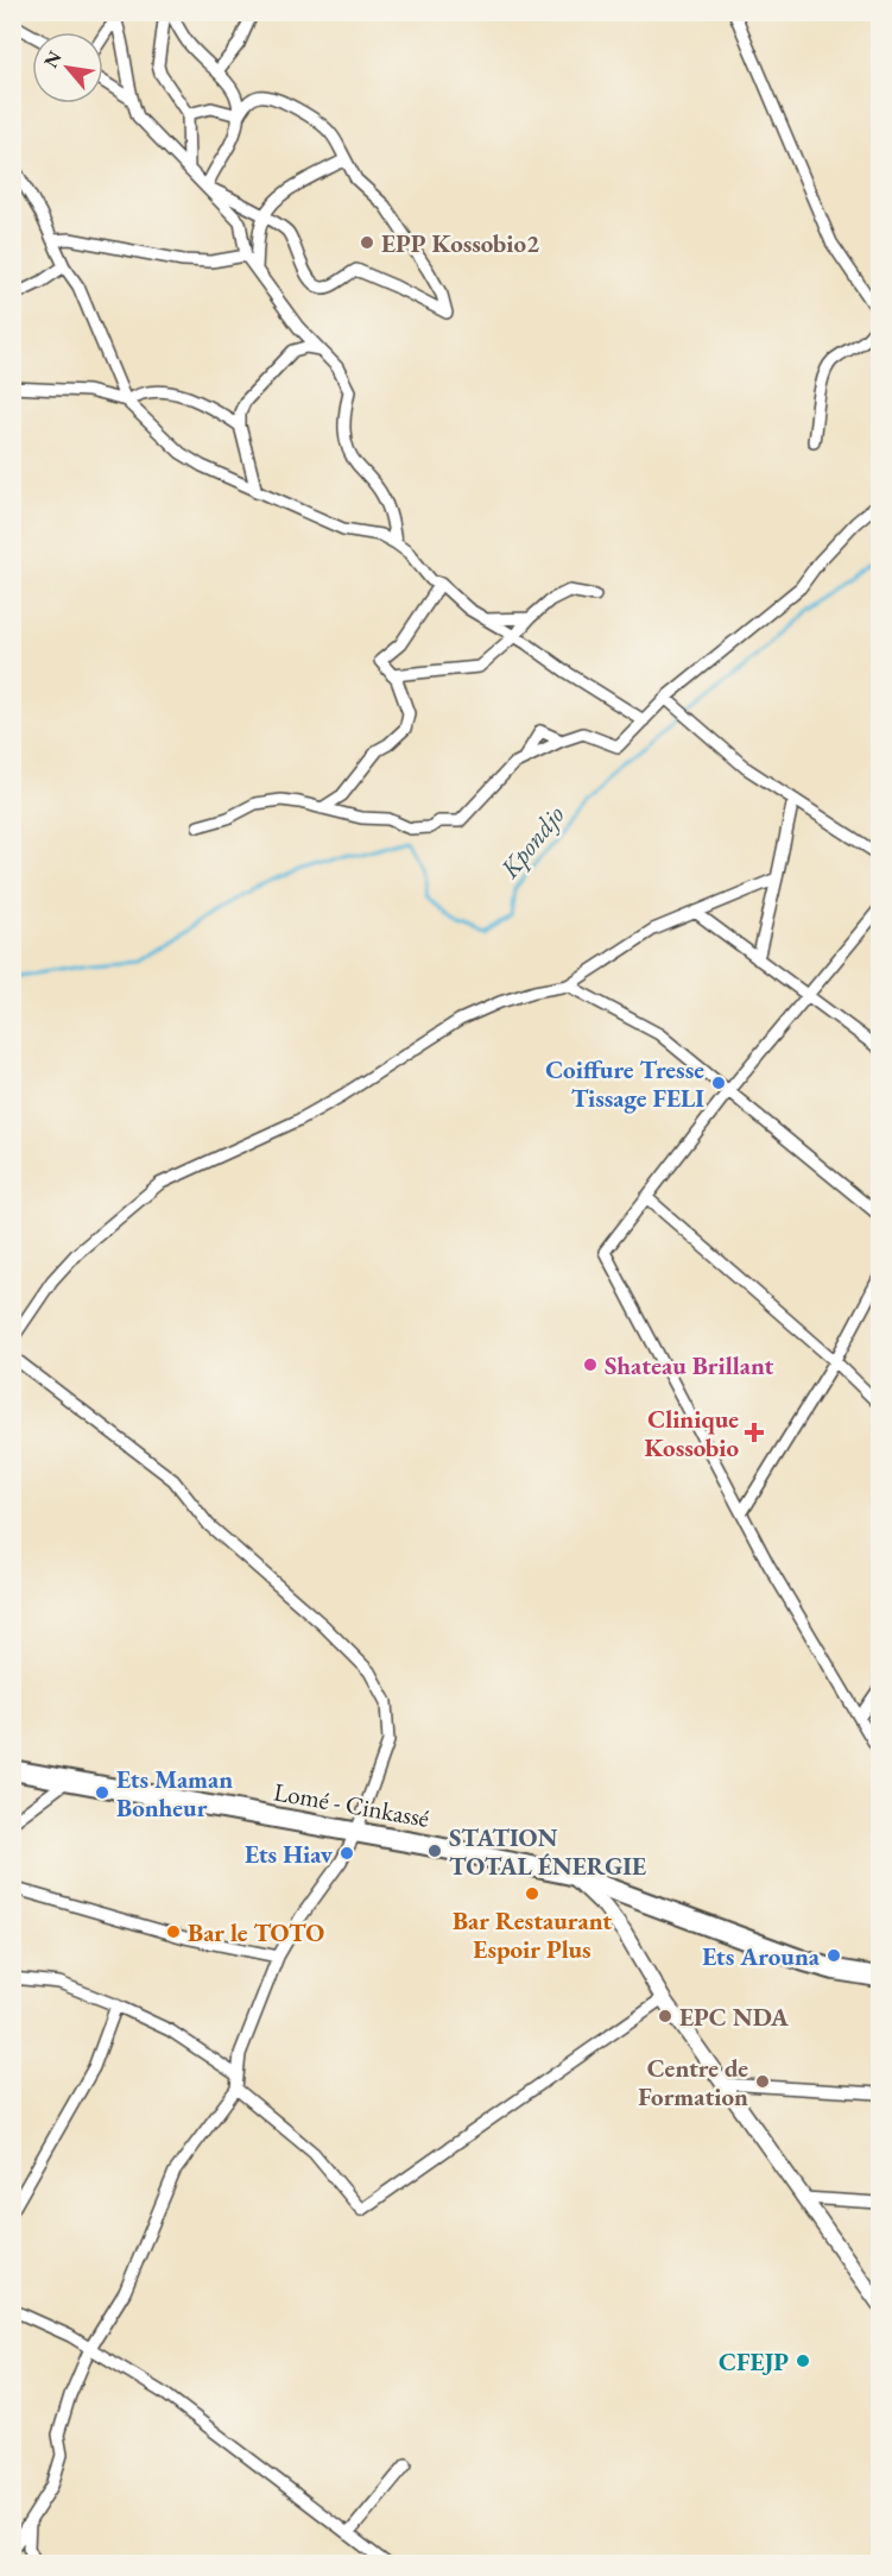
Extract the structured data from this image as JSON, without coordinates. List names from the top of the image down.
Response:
{
  "streets": {
    "highway": ["Lomé - Cinkassé"]
  },
  "water": ["Kpondjo"],
  "places": {
    "other": [
      "EPP Kossobio2",
      "Coiffure Tresse Tissage FELI",
      "Shateau Brillant",
      "Ets Maman Bonheur",
      "STATION TOTAL ÉNERGIE",
      "Ets Hiav",
      "Bar Restaurant Espoir Plus",
      "Bar le TOTO",
      "Ets Arouna",
      "EPC NDA",
      "Centre de Formation",
      "CFEJP"
    ],
    "health": ["Clinique Kossobio"]
  },
  "north": "top left"
}
